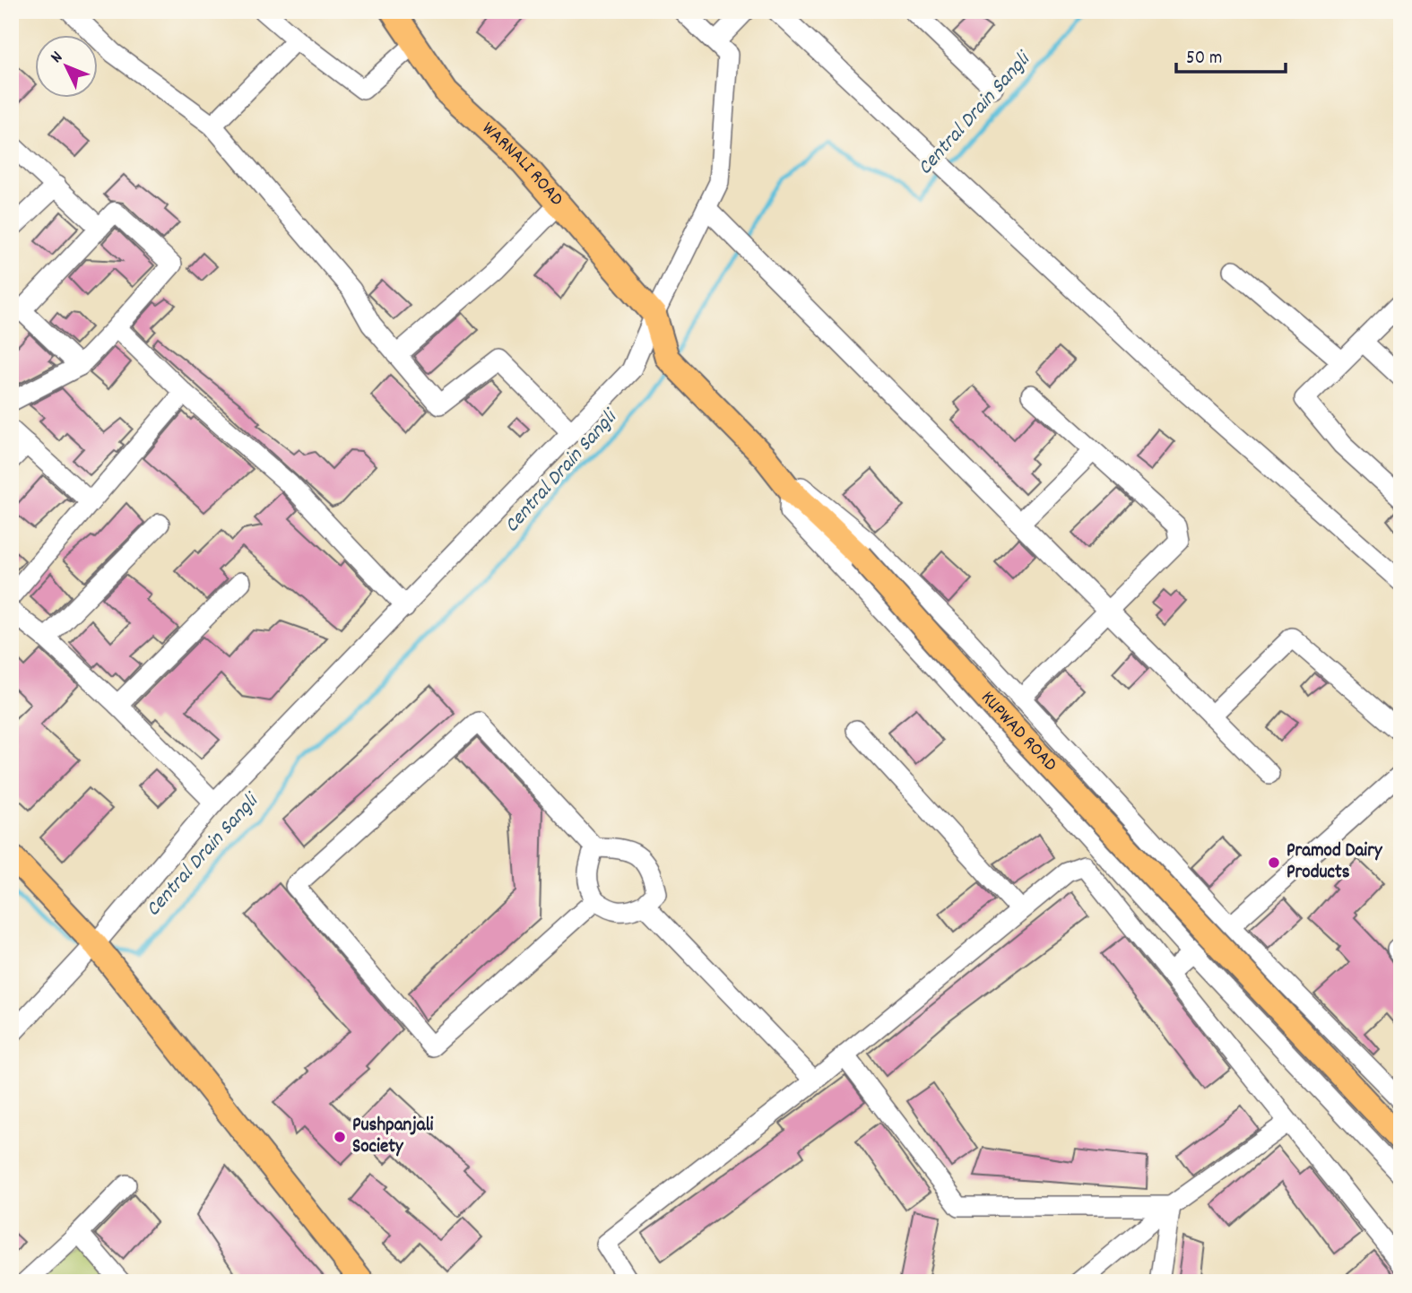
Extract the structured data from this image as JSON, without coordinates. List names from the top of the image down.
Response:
{
  "streets": {
    "main road": ["WARNALI ROAD", "KUPWAD ROAD"]
  },
  "crossings": [
    ["WARNALI ROAD", "KUPWAD ROAD"]
  ],
  "water": ["Central Drain Sangli"],
  "places": ["Pramod Dairy Products", "Pushpanjali Society"],
  "scale_bar": "50 m",
  "north": "top left"
}
